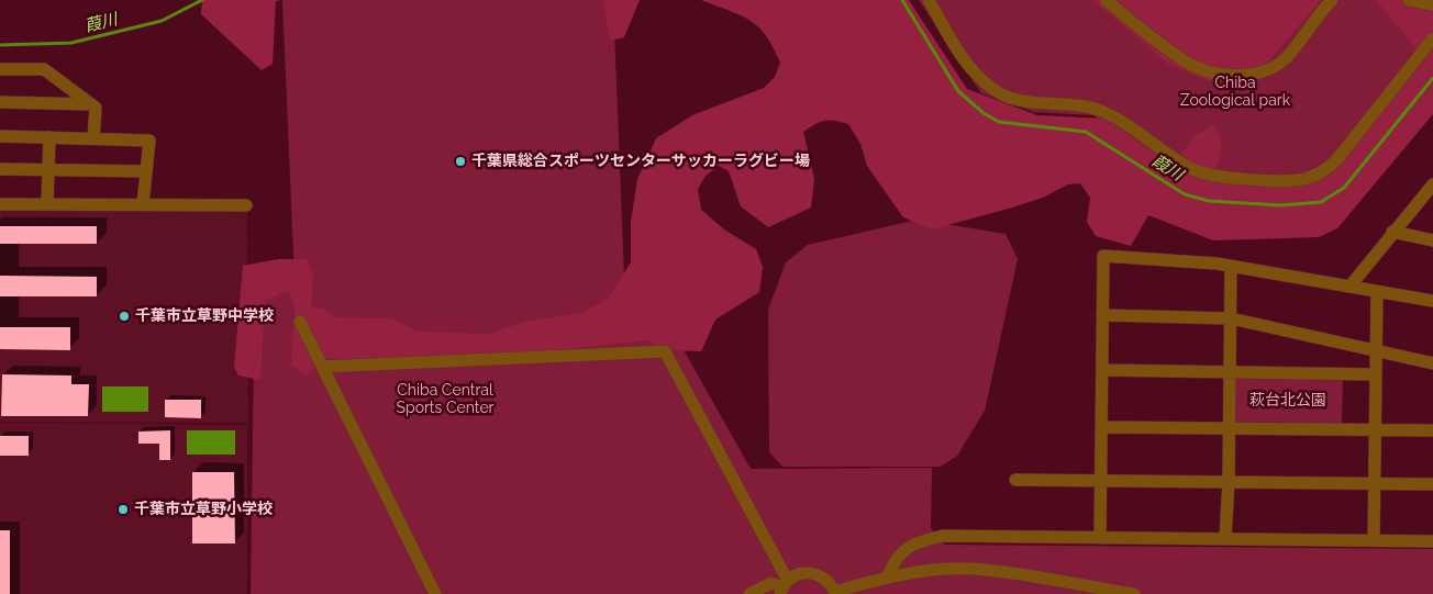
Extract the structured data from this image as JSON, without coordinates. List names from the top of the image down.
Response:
{
  "water": ["葭川"],
  "parks": ["Chiba Zoological park", "Chiba Central Sports Center", "萩台北公園"],
  "places": ["千葉県総合スポーツセンターサッカーラグビー場", "千葉市立草野中学校", "千葉市立草野小学校"]
}
